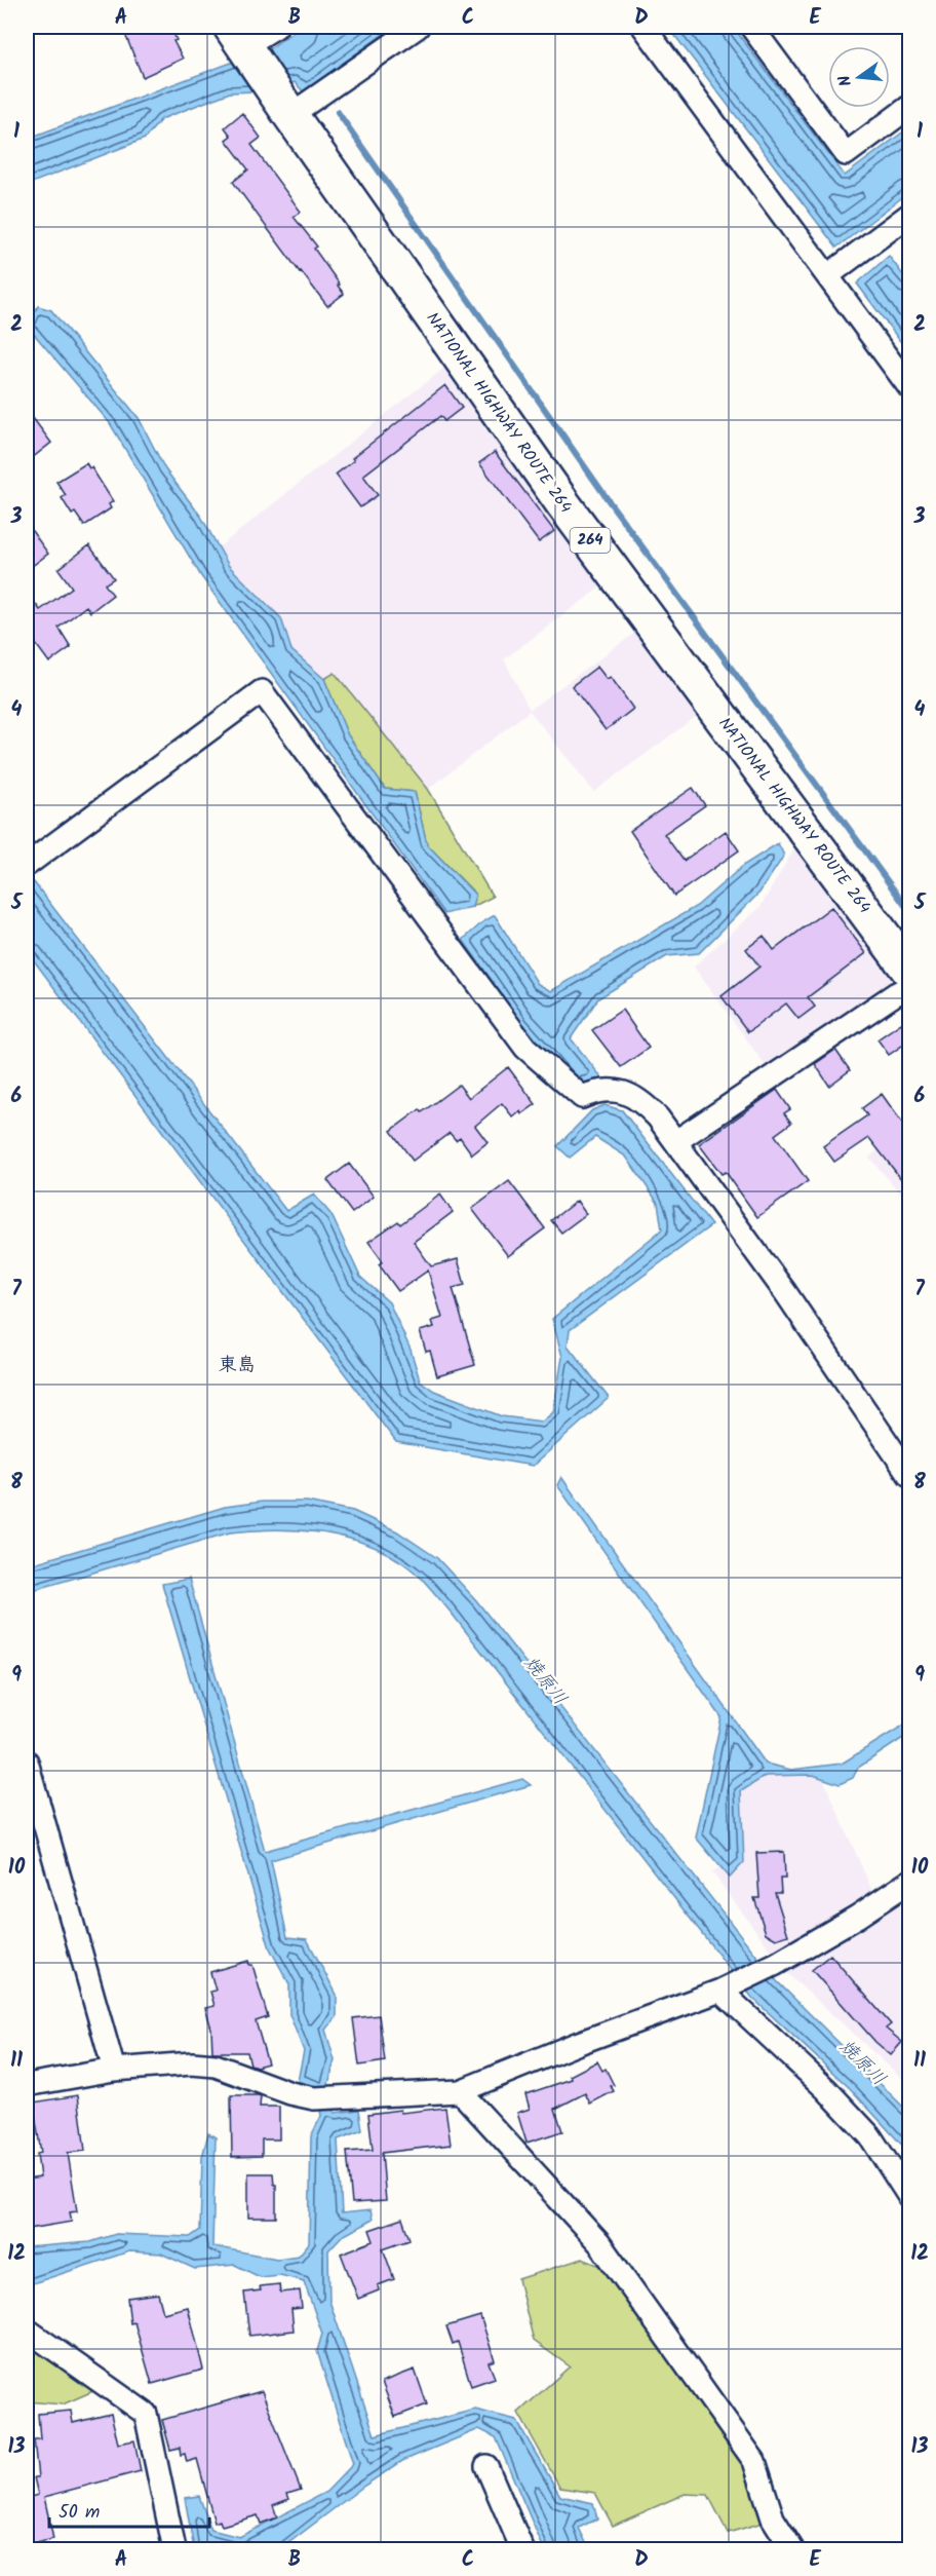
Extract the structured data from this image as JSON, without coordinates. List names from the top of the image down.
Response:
{
  "streets": {
    "highway": ["NATIONAL HIGHWAY ROUTE 264", "264"]
  },
  "districts": ["東島"],
  "water": ["焼原川"],
  "scale_bar": "50 m",
  "north": "left",
  "grid": {
    "columns": [
      "A",
      "B",
      "C",
      "D",
      "E"
    ],
    "rows": [
      "1",
      "2",
      "3",
      "4",
      "5",
      "6",
      "7",
      "8",
      "9",
      "10",
      "11",
      "12",
      "13"
    ]
  }
}
